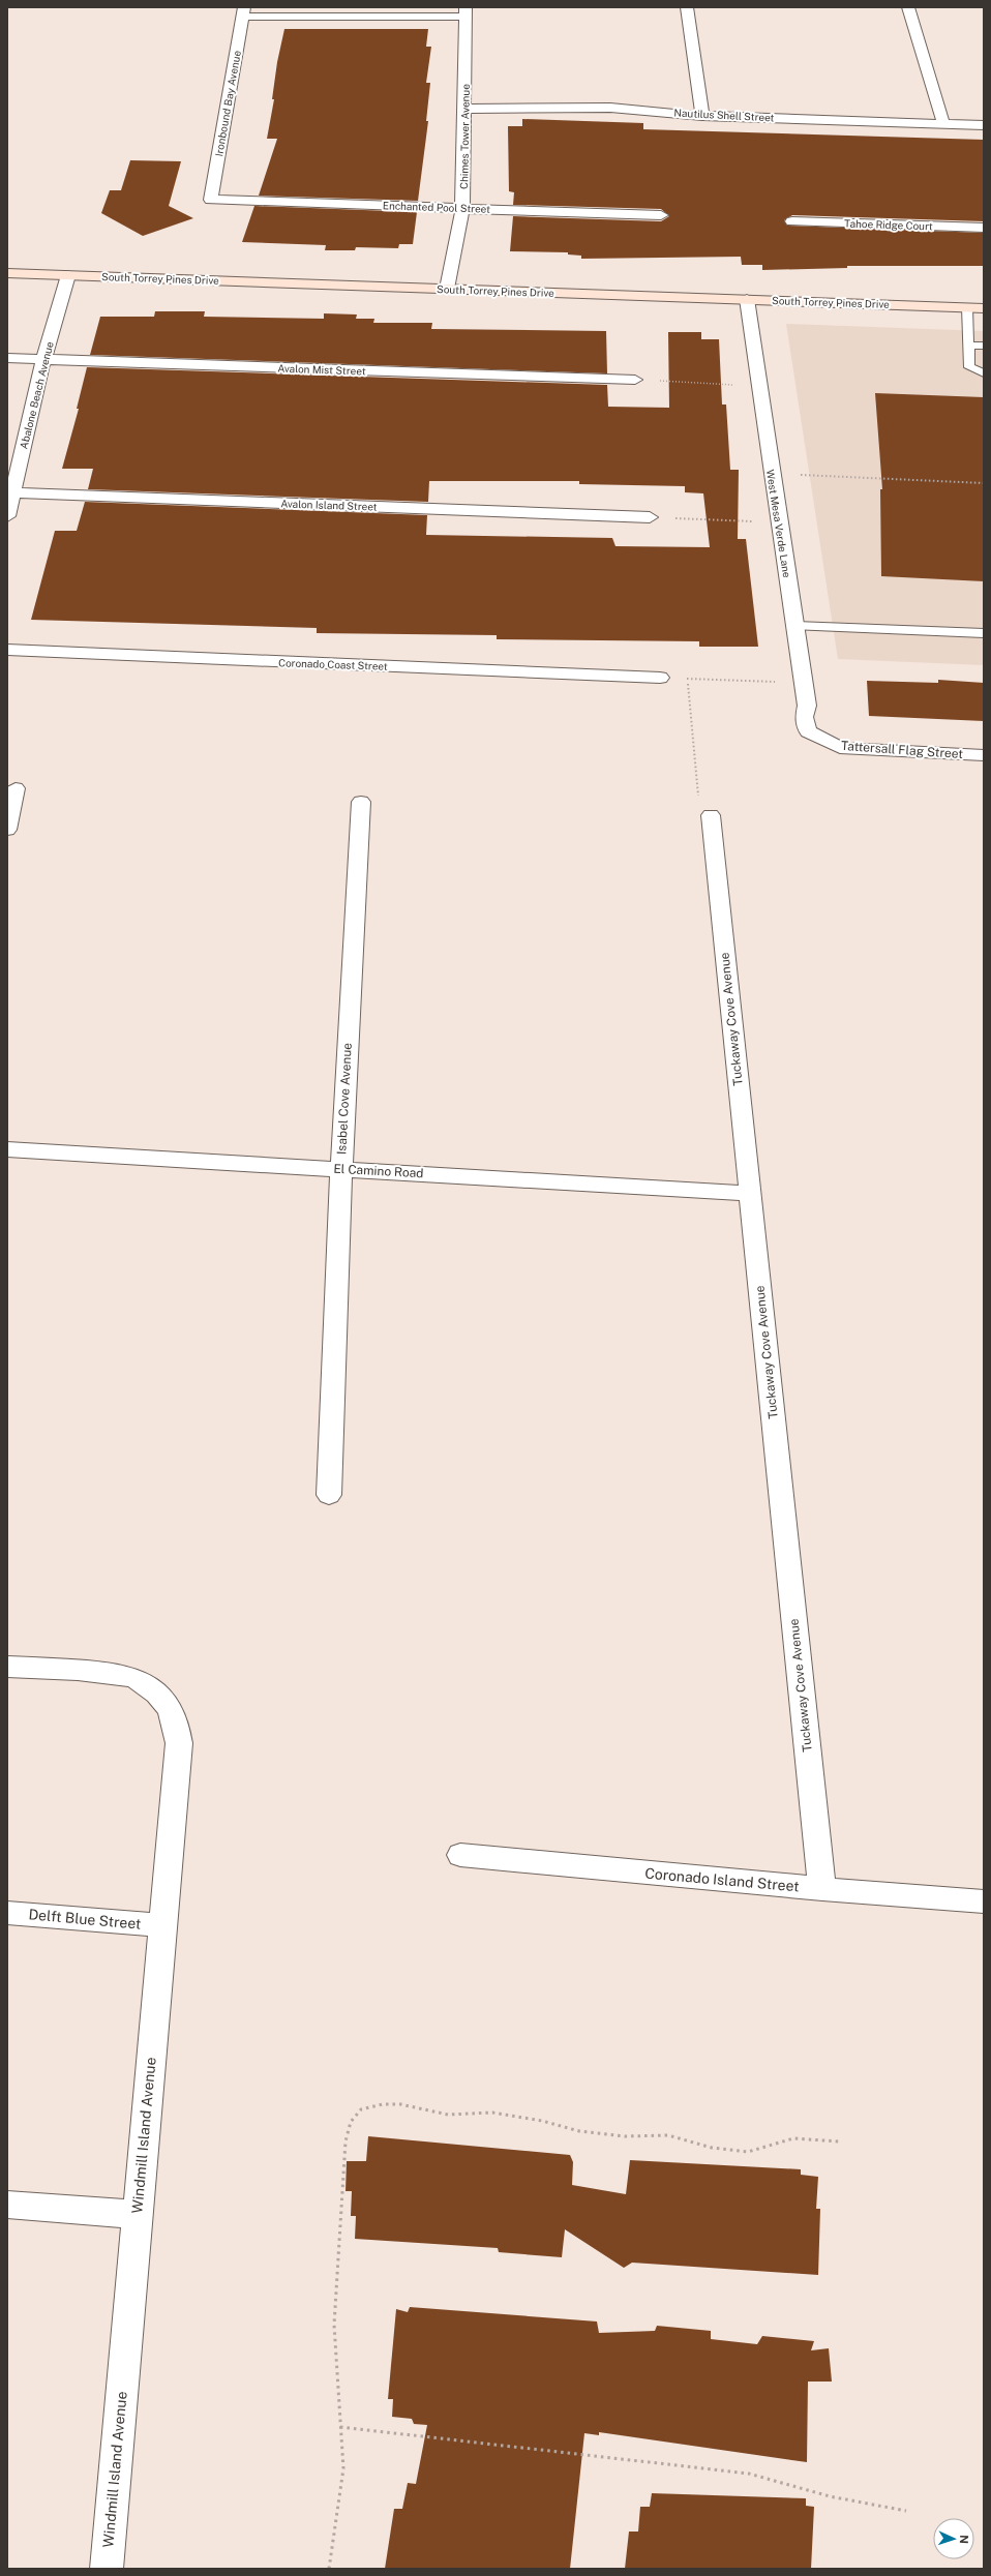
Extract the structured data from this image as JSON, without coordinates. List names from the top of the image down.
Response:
{
  "streets": {
    "street": [
      "Ironbound Bay Avenue",
      "Nautilus Shell Street",
      "Chimes Tower Avenue",
      "Enchanted Pool Street",
      "Tahoe Ridge Court",
      "South Torrey Pines Drive",
      "Avalon Mist Street",
      "Abalone Beach Avenue",
      "Avalon Island Street",
      "West Mesa Verde Lane",
      "Coronado Coast Street",
      "Tattersall Flag Street",
      "Tuckaway Cove Avenue",
      "Isabel Cove Avenue",
      "El Camino Road",
      "Coronado Island Street",
      "Delft Blue Street",
      "Windmill Island Avenue"
    ]
  },
  "crossings": [
    ["Ironbound Bay Avenue", "Enchanted Pool Street"],
    ["Nautilus Shell Street", "Chimes Tower Avenue"],
    ["Chimes Tower Avenue", "Enchanted Pool Street"],
    ["Chimes Tower Avenue", "South Torrey Pines Drive"],
    ["South Torrey Pines Drive", "Abalone Beach Avenue"],
    ["South Torrey Pines Drive", "West Mesa Verde Lane"],
    ["Avalon Mist Street", "Abalone Beach Avenue"],
    ["Abalone Beach Avenue", "Avalon Island Street"],
    ["West Mesa Verde Lane", "Tattersall Flag Street"],
    ["Tuckaway Cove Avenue", "El Camino Road"],
    ["Tuckaway Cove Avenue", "Coronado Island Street"],
    ["Isabel Cove Avenue", "El Camino Road"],
    ["Delft Blue Street", "Windmill Island Avenue"]
  ],
  "north": "right"
}
